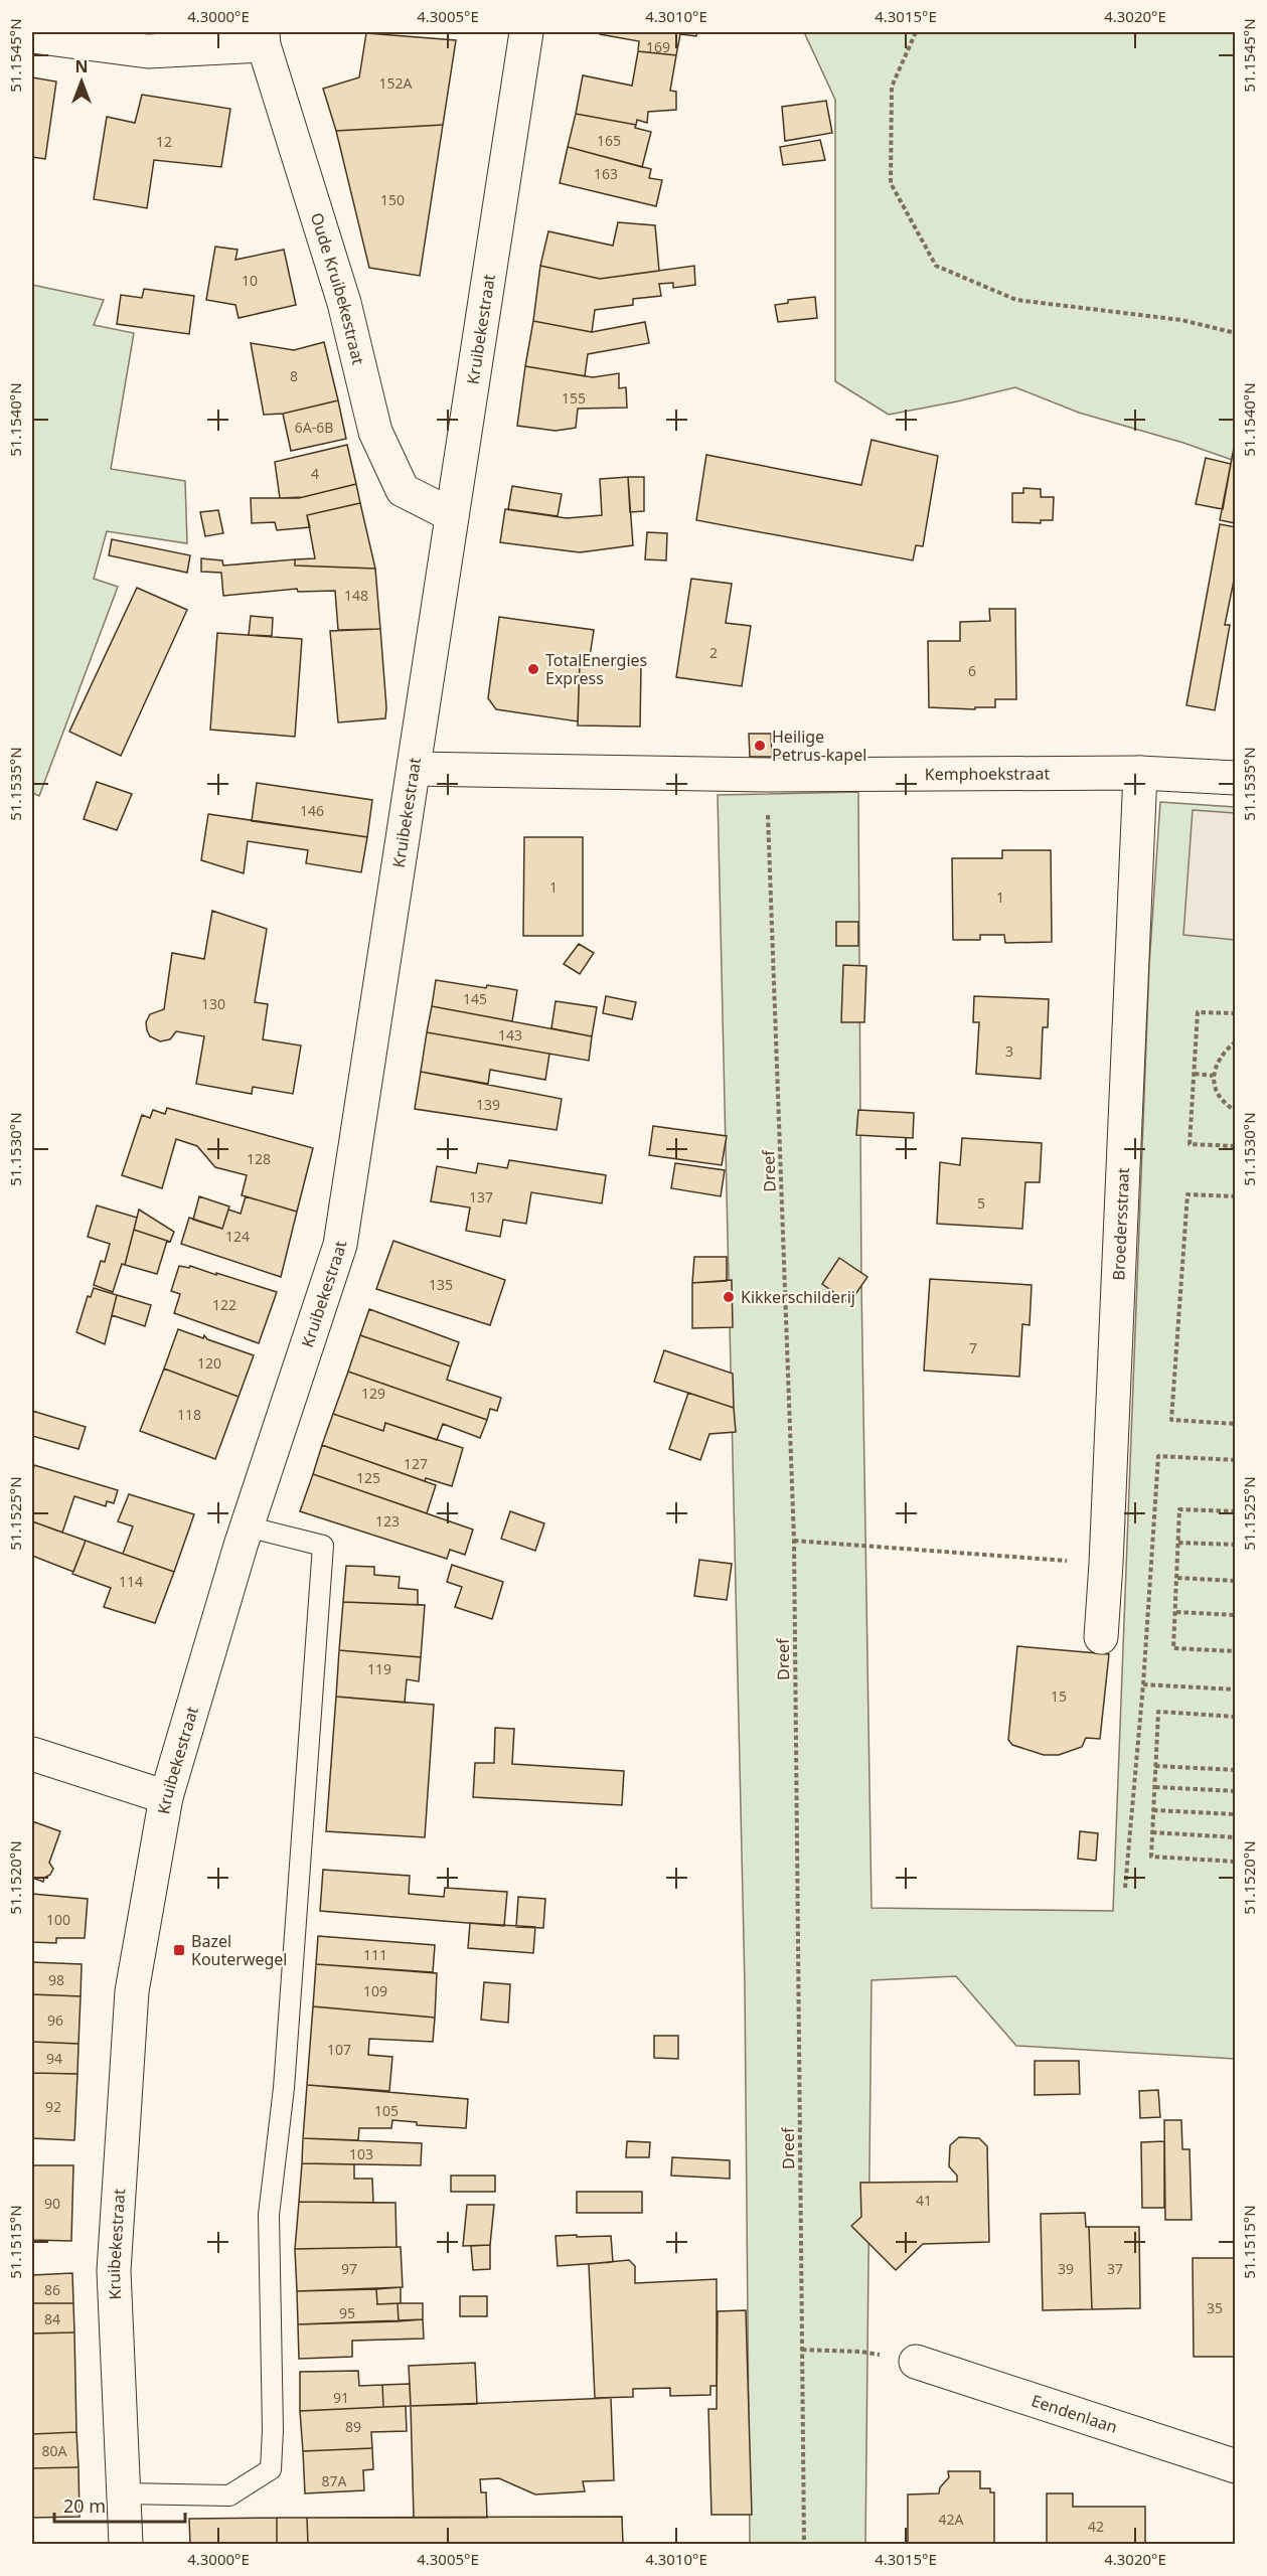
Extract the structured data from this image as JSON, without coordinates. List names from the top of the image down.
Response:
{
  "streets": {
    "street": [
      "Oude Kruibekestraat",
      "Kruibekestraat",
      "Kemphoekstraat",
      "Broedersstraat",
      "Eendenlaan"
    ],
    "path": ["Dreef"]
  },
  "crossings": [
    ["Oude Kruibekestraat", "Kruibekestraat"],
    ["Kruibekestraat", "Kemphoekstraat"],
    ["Kemphoekstraat", "Dreef"],
    ["Kemphoekstraat", "Broedersstraat"]
  ],
  "places": {
    "other": ["TotalEnergies Express", "Heilige Petrus-kapel", "Kikkerschilderij"],
    "transit": ["Bazel Kouterwegel"]
  },
  "house_numbers": [
    "169",
    "152A",
    "165",
    "12",
    "163",
    "150",
    "10",
    "8",
    "155",
    "6A-6B",
    "4",
    "148",
    "2",
    "6",
    "146",
    "1",
    "1",
    "145",
    "130",
    "143",
    "3",
    "139",
    "128",
    "137",
    "5",
    "124",
    "135",
    "122",
    "7",
    "120",
    "129",
    "118",
    "127",
    "125",
    "123",
    "114",
    "119",
    "15",
    "100",
    "111",
    "98",
    "109",
    "96",
    "107",
    "94",
    "92",
    "105",
    "103",
    "41",
    "90",
    "97",
    "39",
    "37",
    "86",
    "35",
    "95",
    "84",
    "91",
    "89",
    "80A",
    "87A",
    "42A",
    "42"
  ],
  "scale_bar": "20 m",
  "north": "top",
  "coordinates": [
    "4.3000°E",
    "4.3005°E",
    "4.3010°E",
    "4.3015°E",
    "4.3020°E",
    "51.1545°N",
    "51.1540°N",
    "51.1535°N",
    "51.1530°N",
    "51.1525°N",
    "51.1520°N",
    "51.1515°N"
  ]
}
